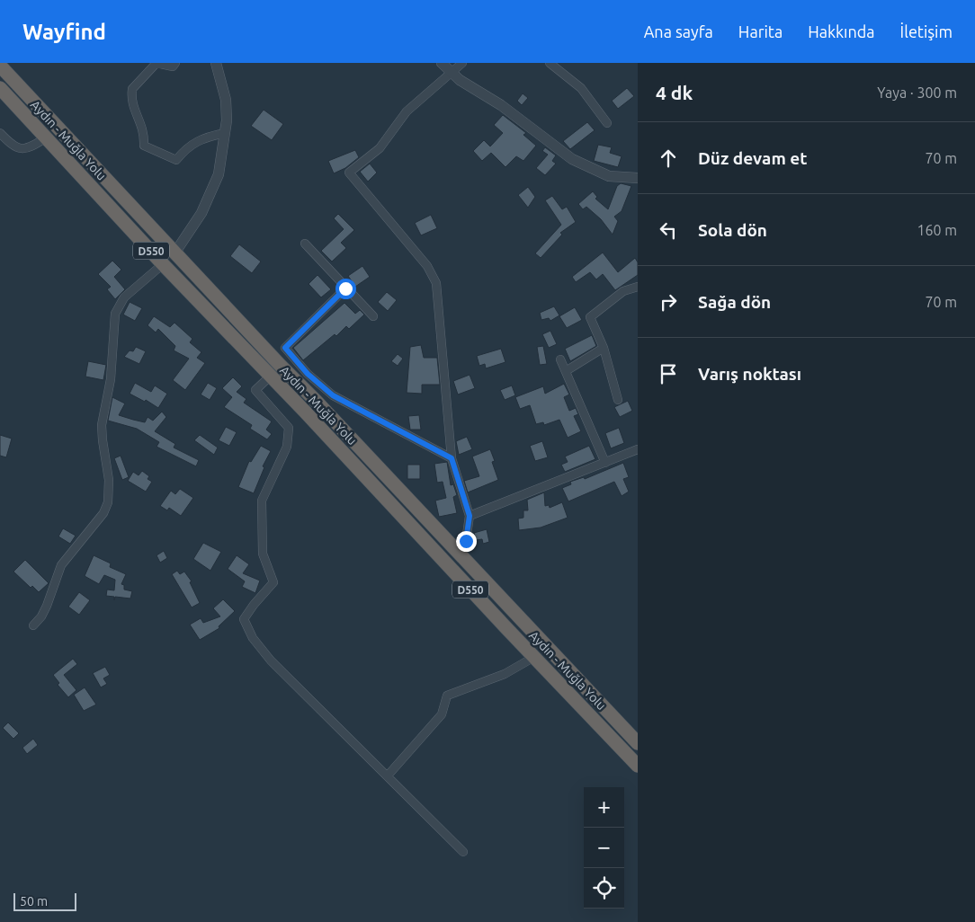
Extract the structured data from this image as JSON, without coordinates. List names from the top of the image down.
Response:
{
  "streets": {
    "highway": ["Aydın - Muğla Yolu", "D550"]
  },
  "scale_bar": "50 m",
  "page": {
    "header": "Wayfind",
    "nav": [
      "Ana sayfa",
      "Harita",
      "Hakkında",
      "İletişim"
    ],
    "heading": ["4 dk", "Yaya · 300 m"],
    "list": [
      ["Düz devam et", "70 m"],
      ["Sola dön", "160 m"],
      ["Sağa dön", "70 m"],
      "Varış noktası"
    ],
    "map_buttons": ["+", "−"],
    "scale": "50 m"
  }
}
